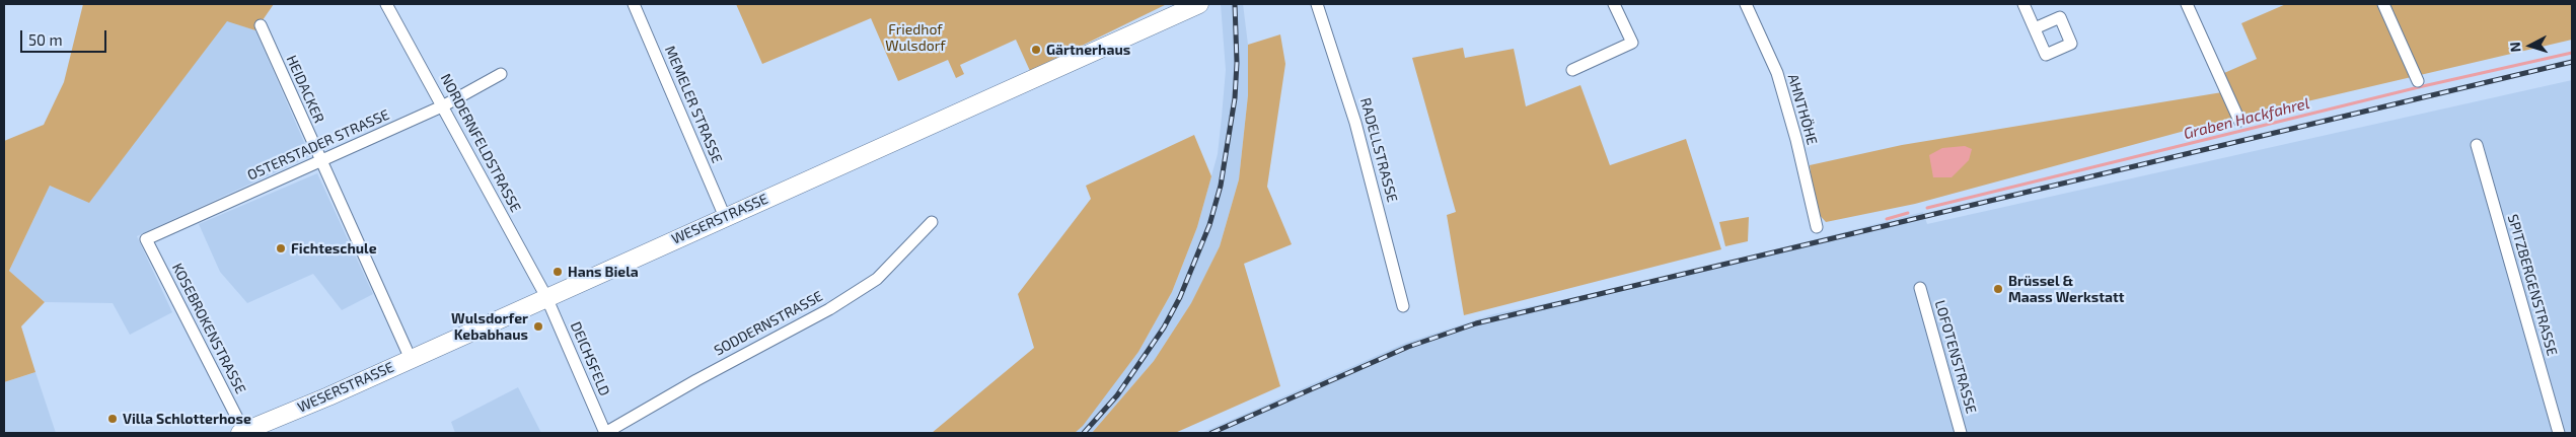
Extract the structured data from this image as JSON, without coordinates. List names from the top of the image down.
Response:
{
  "streets": {
    "main road": ["WESERSTRASSE"],
    "street": [
      "HEIDACKER",
      "MEMELER STRASSE",
      "AHNTHÖHE",
      "NORDERNFELDSTRASSE",
      "OSTERSTADER STRASSE",
      "RADELLSTRASSE",
      "SPITZBERGENSTRASSE",
      "SODDERNSTRASSE",
      "KOSEBROKENSTRASSE",
      "LOFOTENSTRASSE",
      "DEICHSFELD"
    ]
  },
  "crossings": [
    ["HEIDACKER", "OSTERSTADER STRASSE"],
    ["HEIDACKER", "WESERSTRASSE"],
    ["MEMELER STRASSE", "WESERSTRASSE"],
    ["NORDERNFELDSTRASSE", "OSTERSTADER STRASSE"],
    ["NORDERNFELDSTRASSE", "WESERSTRASSE"],
    ["NORDERNFELDSTRASSE", "DEICHSFELD"],
    ["OSTERSTADER STRASSE", "KOSEBROKENSTRASSE"],
    ["WESERSTRASSE", "KOSEBROKENSTRASSE"],
    ["WESERSTRASSE", "DEICHSFELD"],
    ["SODDERNSTRASSE", "DEICHSFELD"]
  ],
  "water": ["Graben Hackfahrel"],
  "parks": ["Friedhof Wulsdorf"],
  "places": [
    "Gärtnerhaus",
    "Fichteschule",
    "Hans Biela",
    "Brüssel & Maass Werkstatt",
    "Wulsdorfer Kebabhaus",
    "Villa Schlotterhose"
  ],
  "scale_bar": "50 m",
  "north": "left"
}
